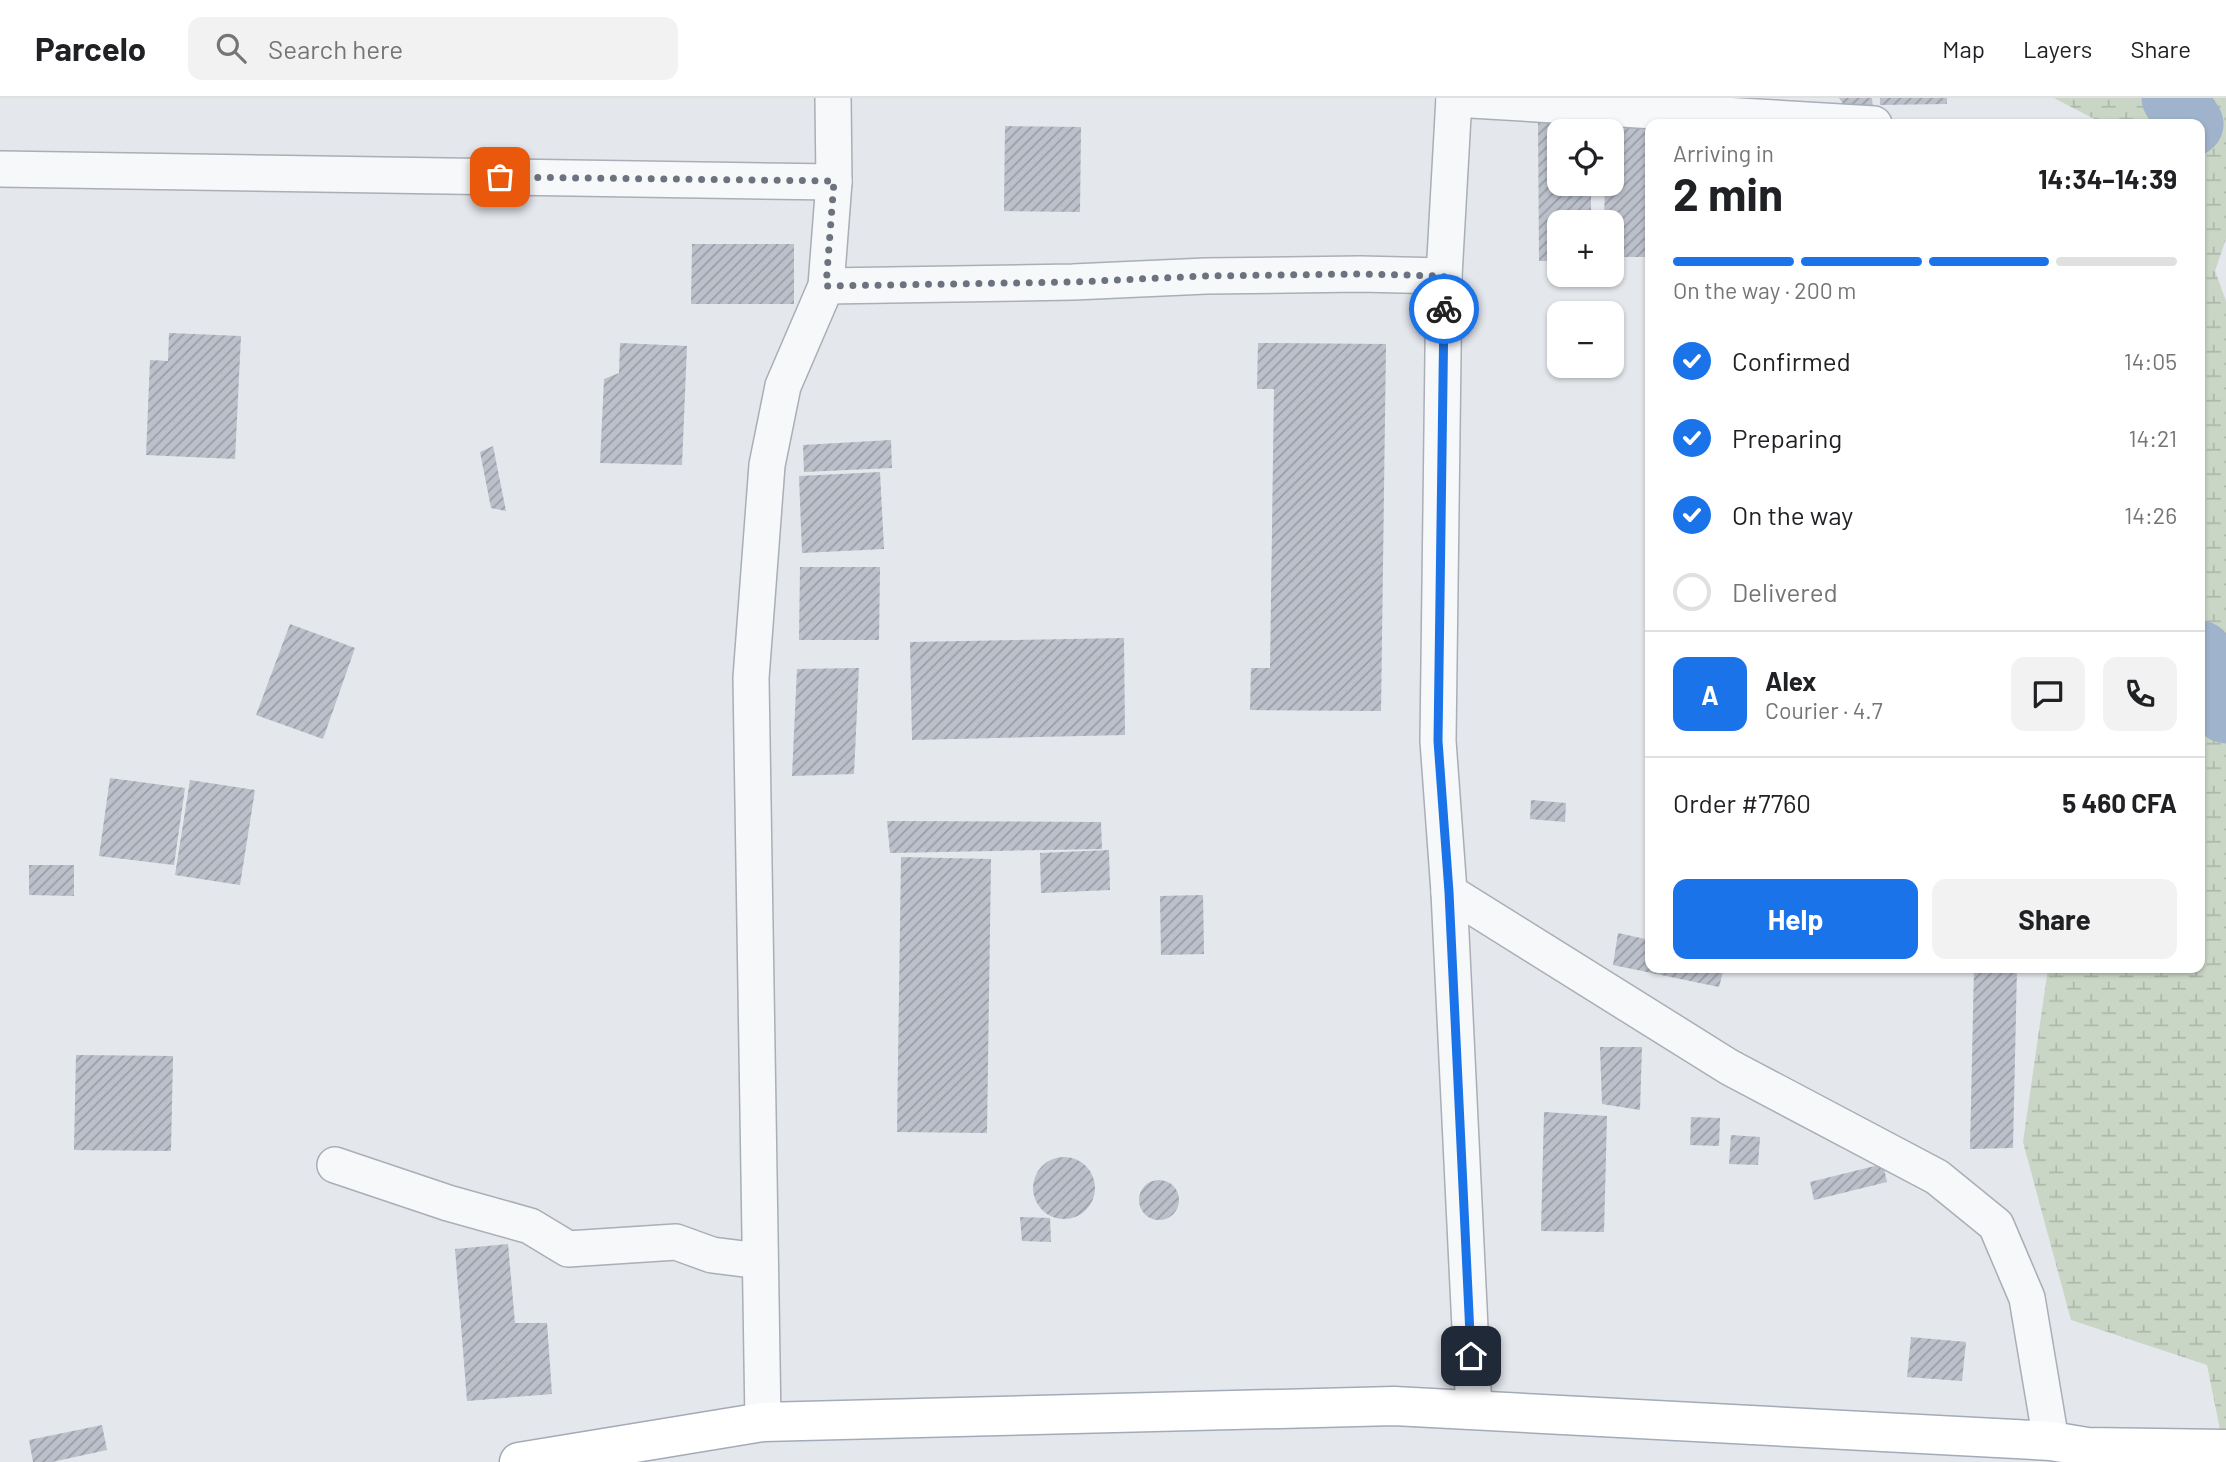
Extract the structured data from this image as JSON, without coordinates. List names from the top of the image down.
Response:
{
  "page": {
    "header": "Parcelo",
    "search": "Search here",
    "nav": ["Map", "Layers", "Share"],
    "map_buttons": ["+", "−"],
    "heading": ["2 min", "Arriving in", "14:34–14:39"],
    "panel": [
      "Alex",
      "Courier · 4.7",
      "Order #7760",
      "5 460 CFA"
    ],
    "bar": "On the way · 200 m",
    "list": [
      ["Confirmed", "14:05"],
      ["Preparing", "14:21"],
      ["On the way", "14:26"],
      "Delivered"
    ],
    "round": "A",
    "buttons": ["Help", "Share"]
  }
}
